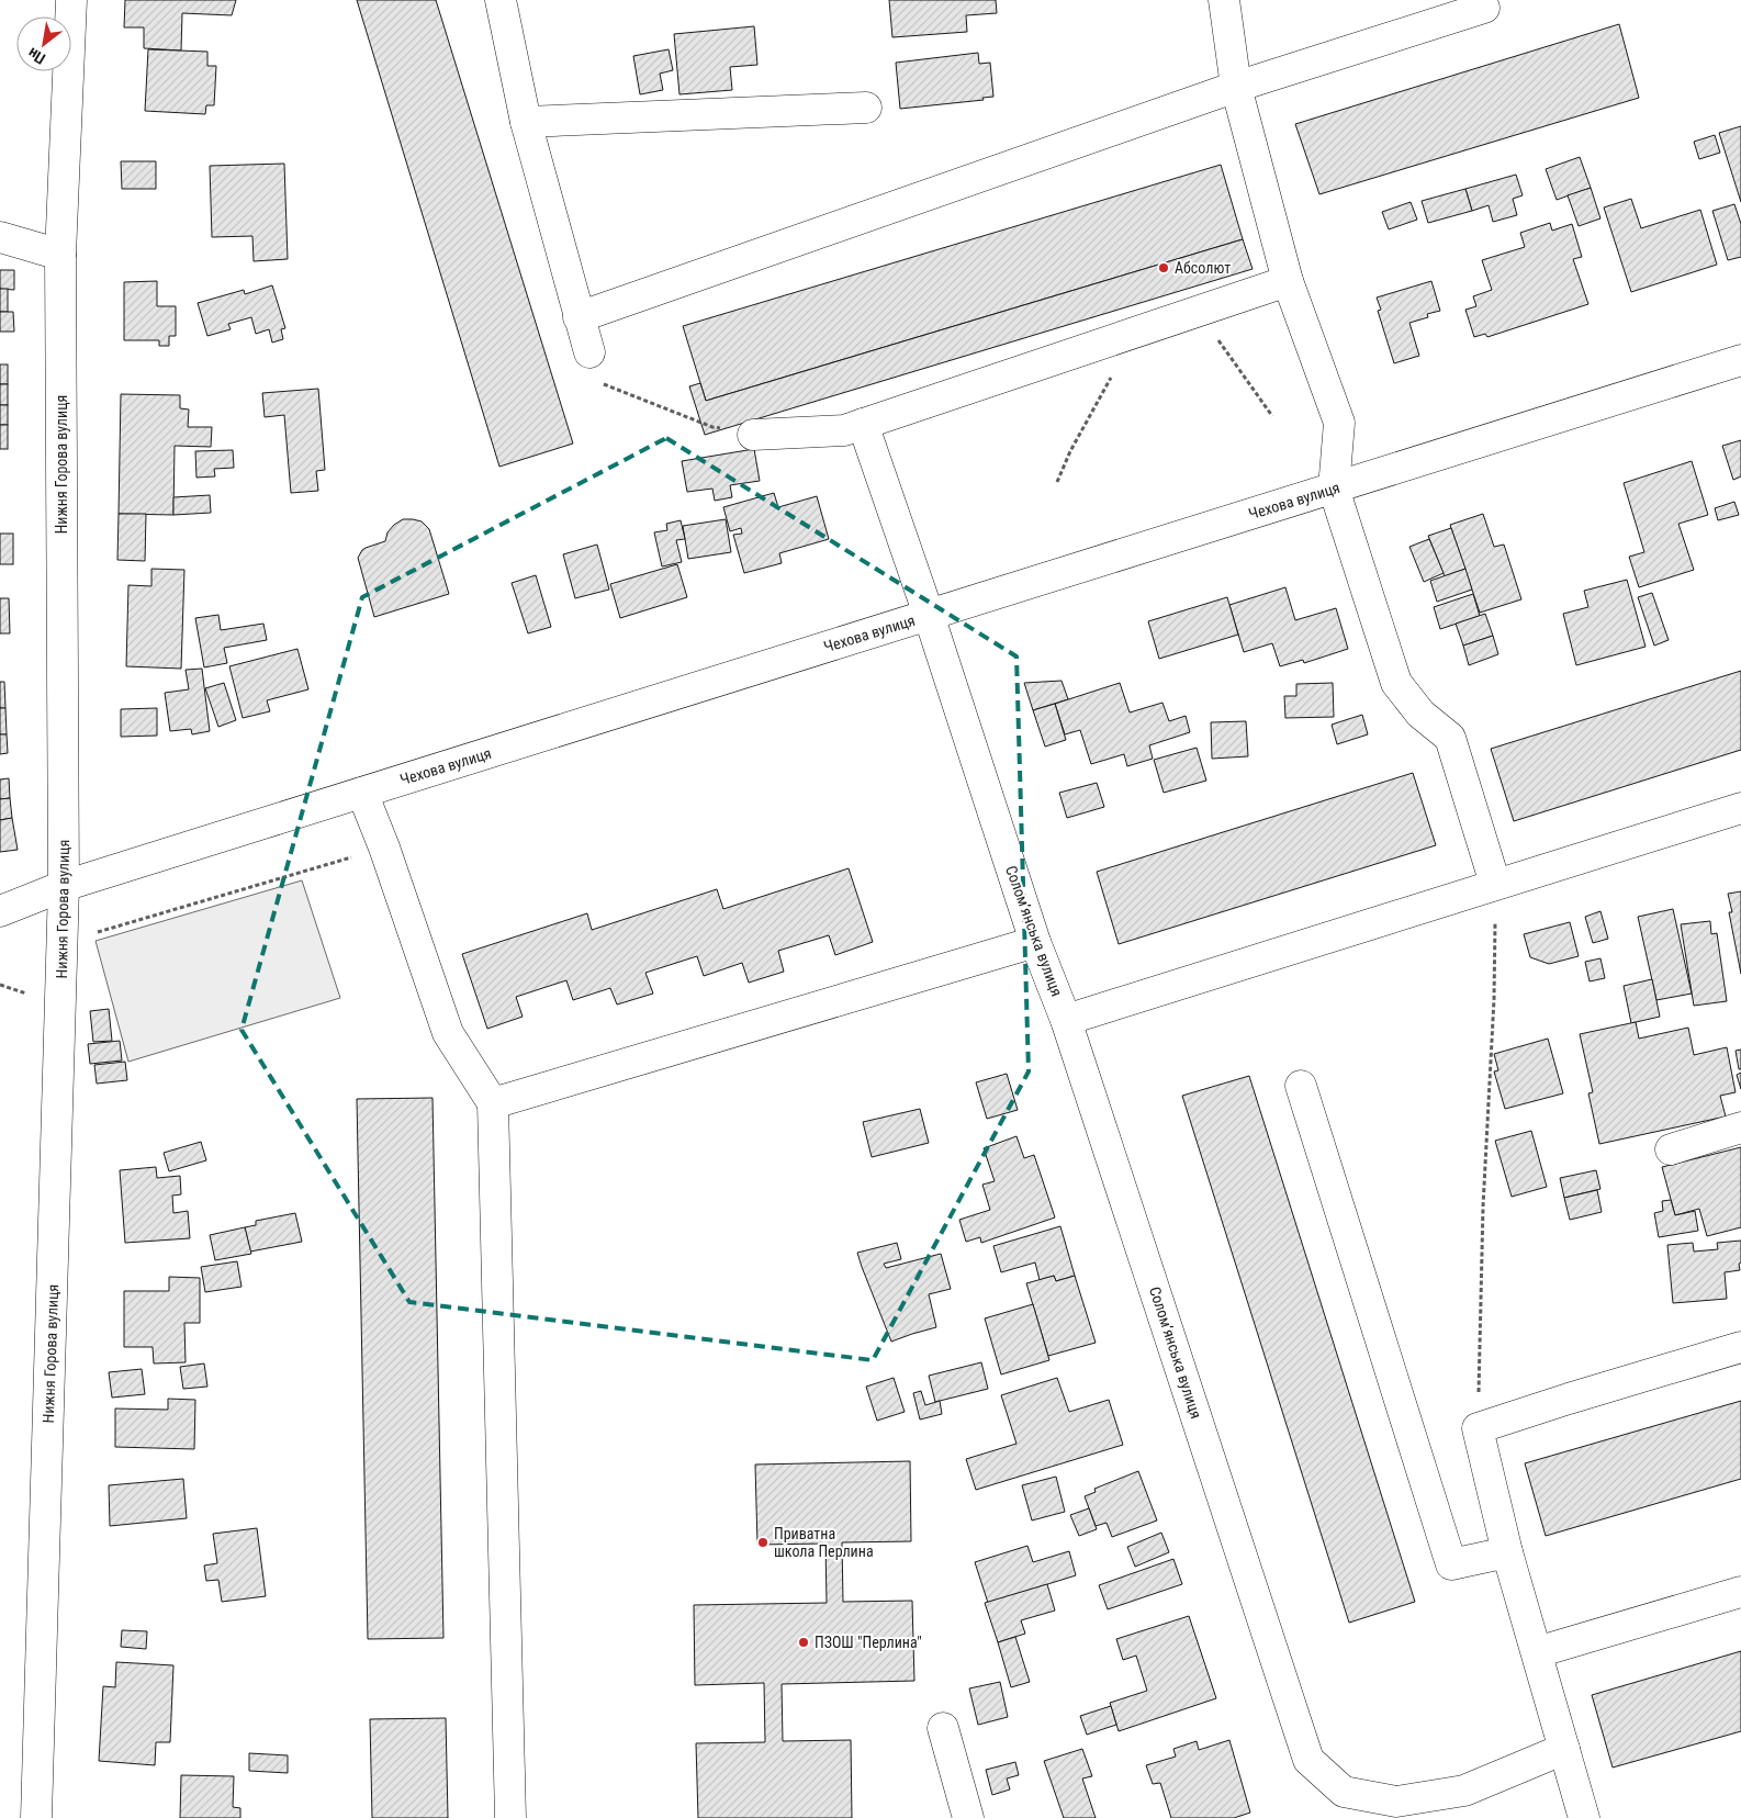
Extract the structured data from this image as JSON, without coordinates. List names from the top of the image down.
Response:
{
  "streets": {
    "street": ["Нижня Горова вулиця", "Чехова вулиця", "Соломʼянська вулиця"]
  },
  "crossings": [
    ["Нижня Горова вулиця", "Чехова вулиця"],
    ["Чехова вулиця", "Соломʼянська вулиця"]
  ],
  "places": ["Абсолют", "Приватна школа Перлина", "ПЗОШ \"Перлина\""],
  "north": "bottom left"
}
